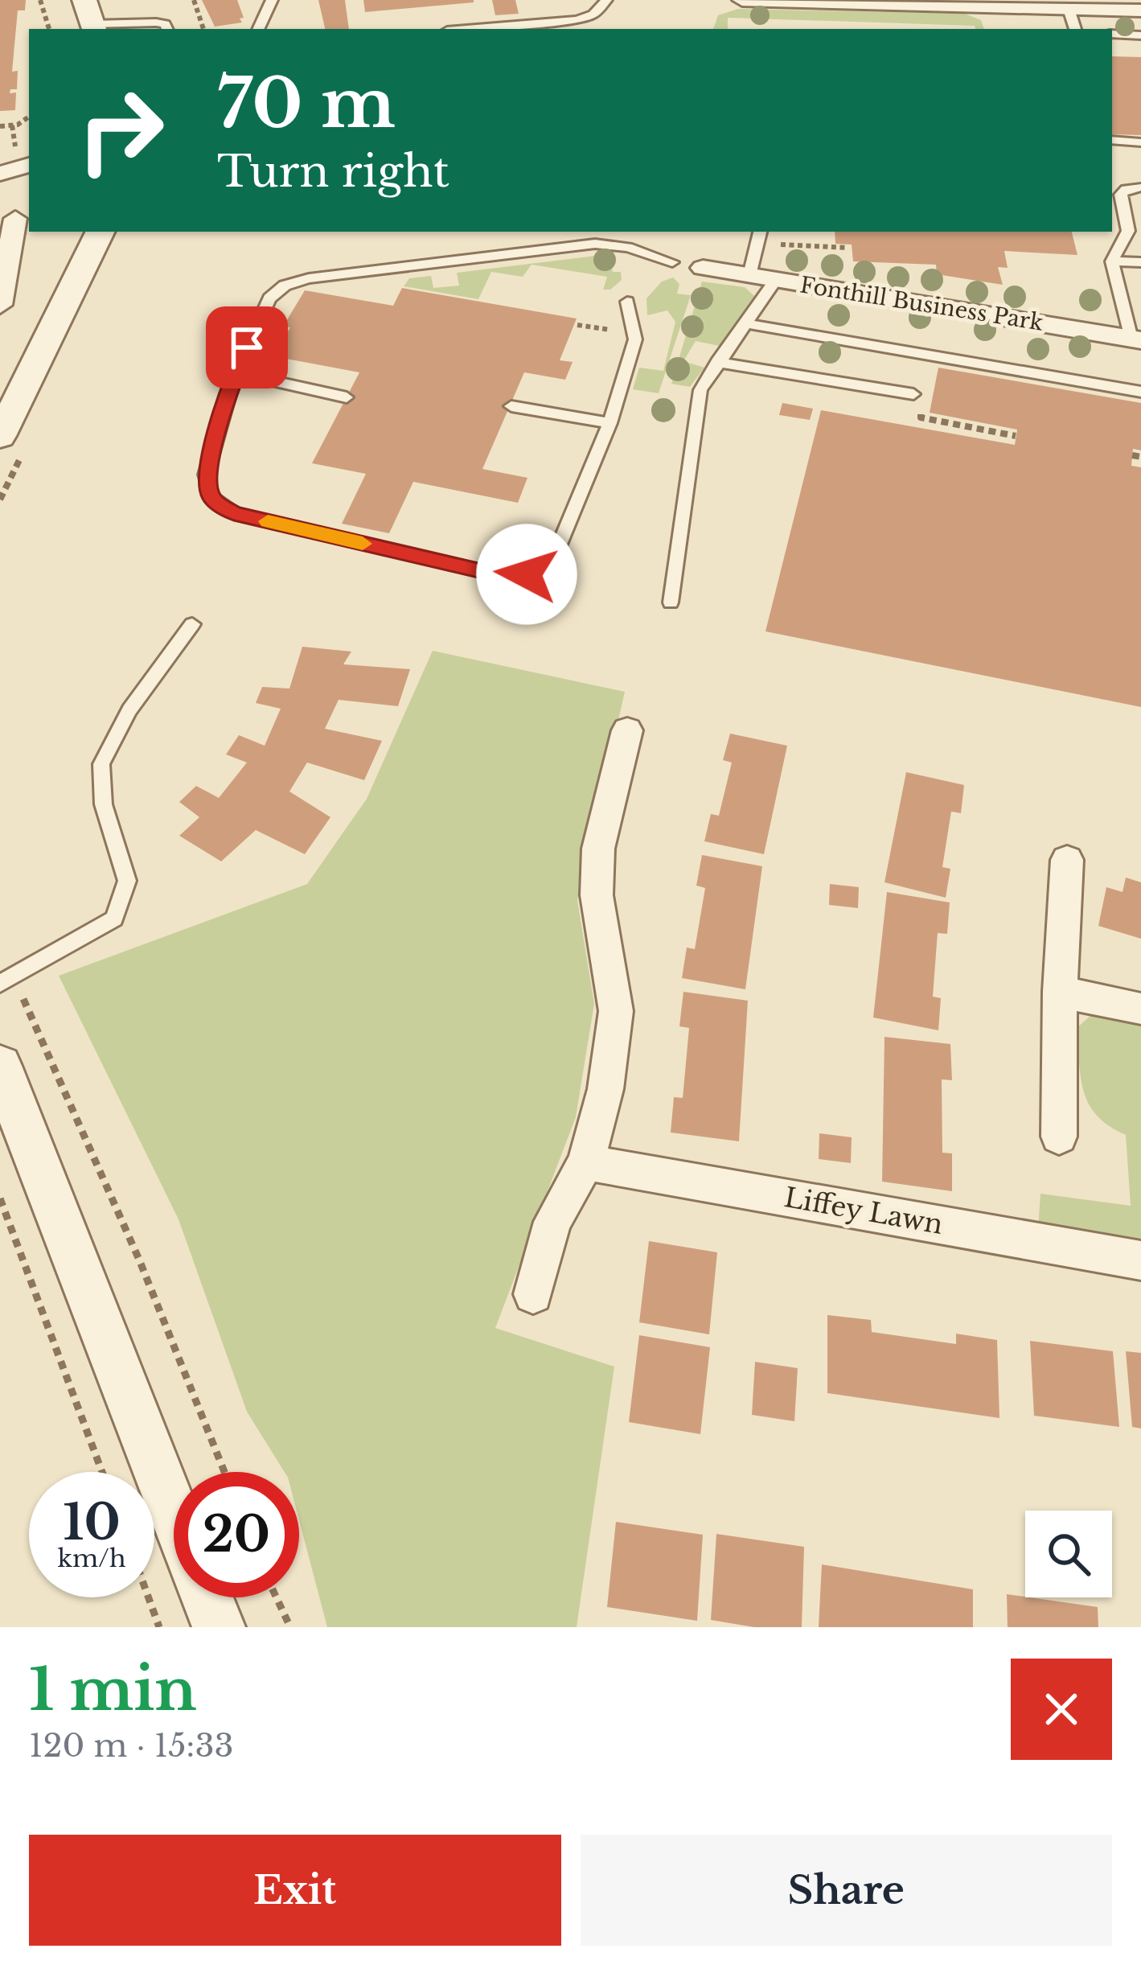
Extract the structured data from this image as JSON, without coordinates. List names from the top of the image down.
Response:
{
  "streets": {
    "street": ["Fonthill Business Park", "Liffey Lawn"]
  },
  "page": {
    "turn": ["70 m", "Turn right"],
    "speed": "10 km/h",
    "limit": "20",
    "heading": ["1 min", "120 m · 15:33"],
    "buttons": ["Exit", "Share"]
  }
}
